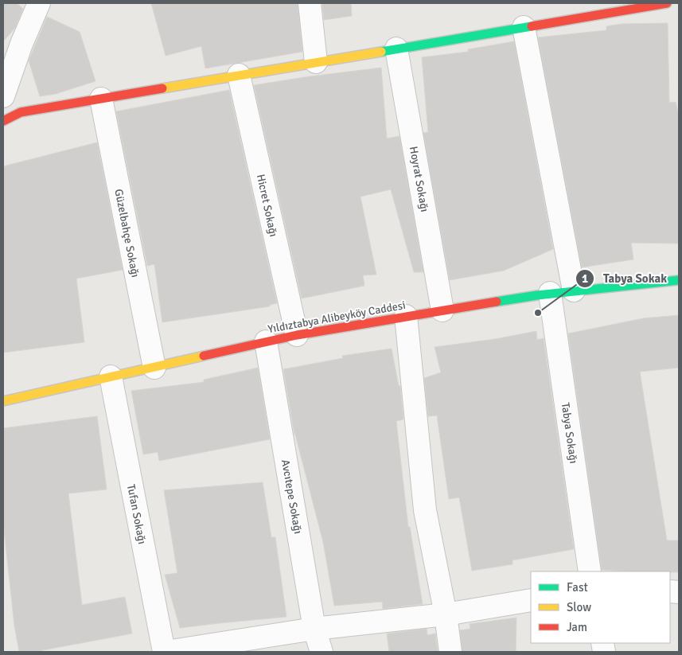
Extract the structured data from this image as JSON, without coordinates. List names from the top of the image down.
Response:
{
  "streets": {
    "main road": ["Yıldıztabya Alibeyköy Caddesi"],
    "street": [
      "Hoyrat Sokağı",
      "Hicret Sokağı",
      "Güzelbahçe Sokağı",
      "Tabya Sokağı",
      "Avcıtepe Sokağı",
      "Tufan Sokağı"
    ]
  },
  "crossings": [
    ["Hoyrat Sokağı", "Yıldıztabya Alibeyköy Caddesi"],
    ["Hicret Sokağı", "Yıldıztabya Alibeyköy Caddesi"],
    ["Güzelbahçe Sokağı", "Yıldıztabya Alibeyköy Caddesi"],
    ["Yıldıztabya Alibeyköy Caddesi", "Tabya Sokağı"],
    ["Yıldıztabya Alibeyköy Caddesi", "Avcıtepe Sokağı"],
    ["Yıldıztabya Alibeyköy Caddesi", "Tufan Sokağı"]
  ],
  "places": ["Tabya Sokak"],
  "legend": ["Fast", "Slow", "Jam"]
}
